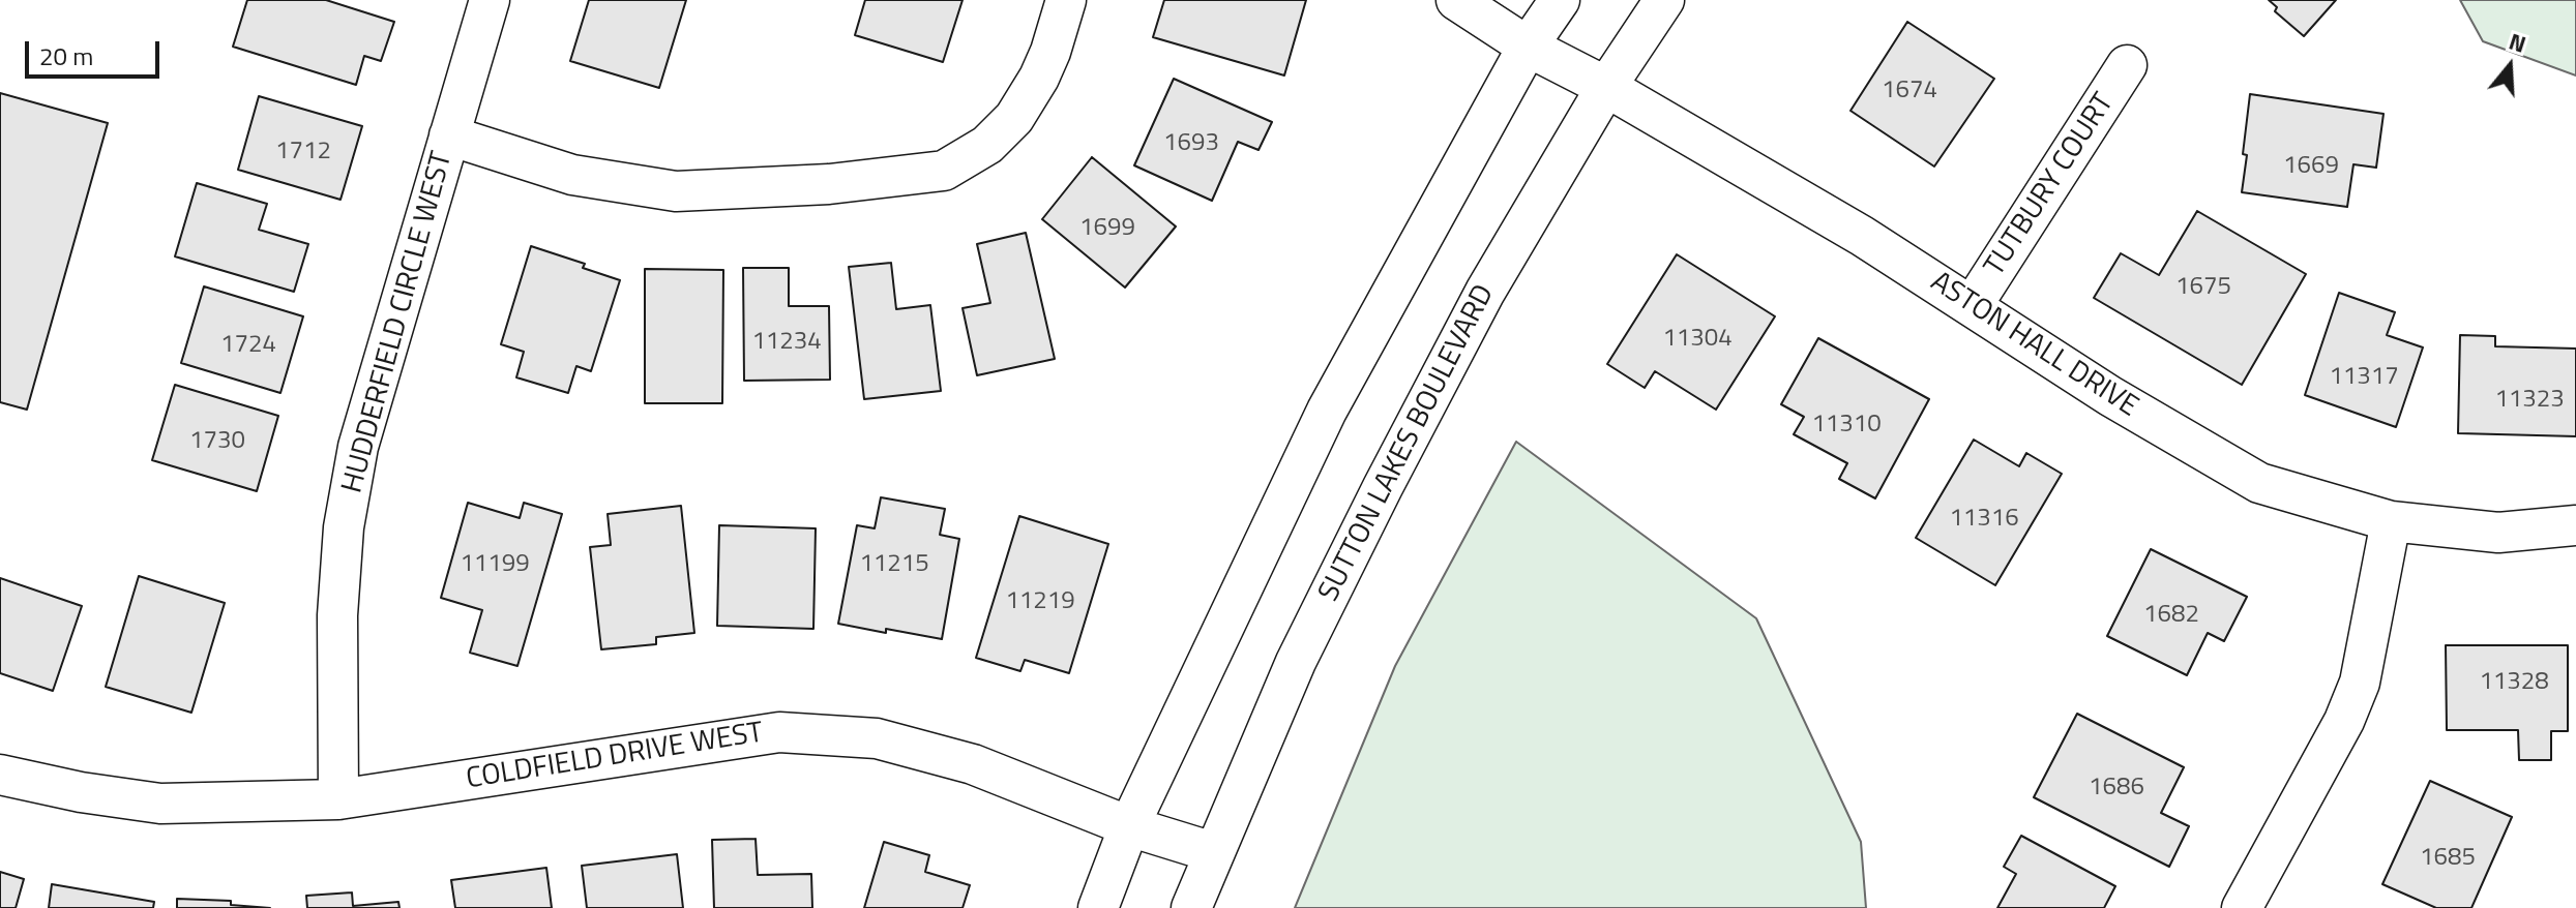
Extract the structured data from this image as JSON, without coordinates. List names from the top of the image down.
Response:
{
  "streets": {
    "street": [
      "TUTBURY COURT",
      "HUDDERFIELD CIRCLE WEST",
      "ASTON HALL DRIVE",
      "SUTTON LAKES BOULEVARD",
      "COLDFIELD DRIVE WEST"
    ]
  },
  "crossings": [
    ["TUTBURY COURT", "ASTON HALL DRIVE"],
    ["HUDDERFIELD CIRCLE WEST", "COLDFIELD DRIVE WEST"],
    ["ASTON HALL DRIVE", "SUTTON LAKES BOULEVARD"],
    ["SUTTON LAKES BOULEVARD", "COLDFIELD DRIVE WEST"]
  ],
  "house_numbers": [
    "1674",
    "1693",
    "1712",
    "1669",
    "1699",
    "1675",
    "11304",
    "11234",
    "1724",
    "11317",
    "11323",
    "11310",
    "1730",
    "11316",
    "11199",
    "11215",
    "11219",
    "1682",
    "11328",
    "1686",
    "1685"
  ],
  "scale_bar": "20 m",
  "north": "top"
}
